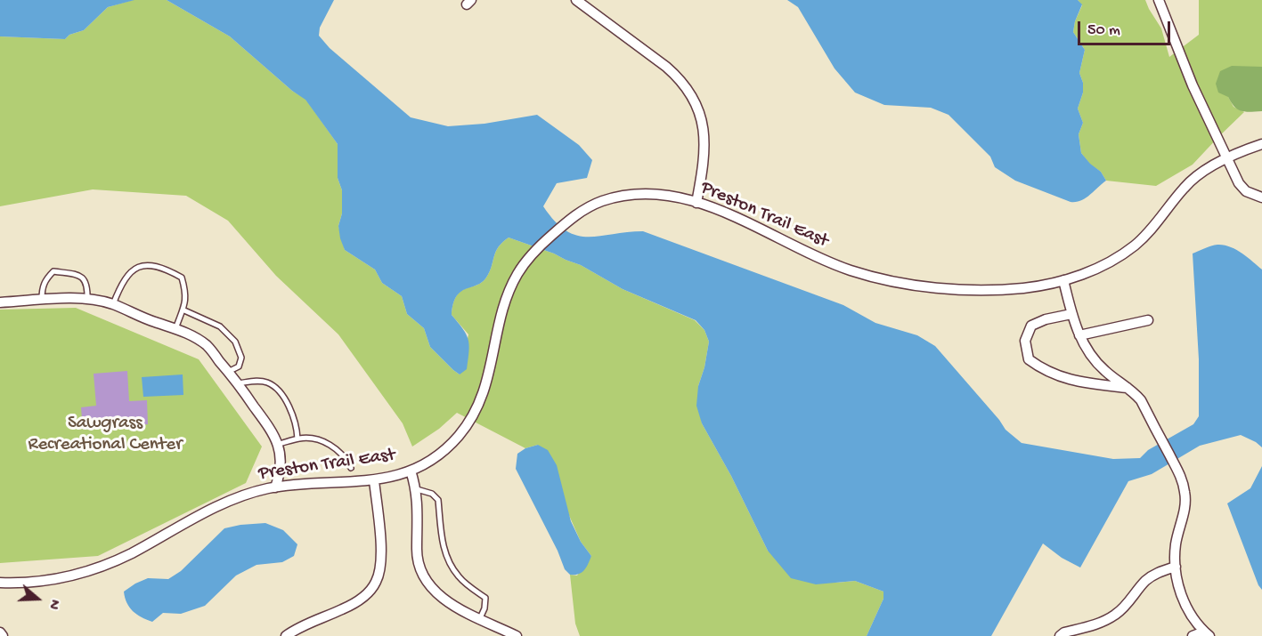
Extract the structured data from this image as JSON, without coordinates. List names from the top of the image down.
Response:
{
  "streets": {
    "street": ["Preston Trail East"]
  },
  "parks": ["Sawgrass Recreational Center"],
  "scale_bar": "50 m",
  "north": "right"
}
